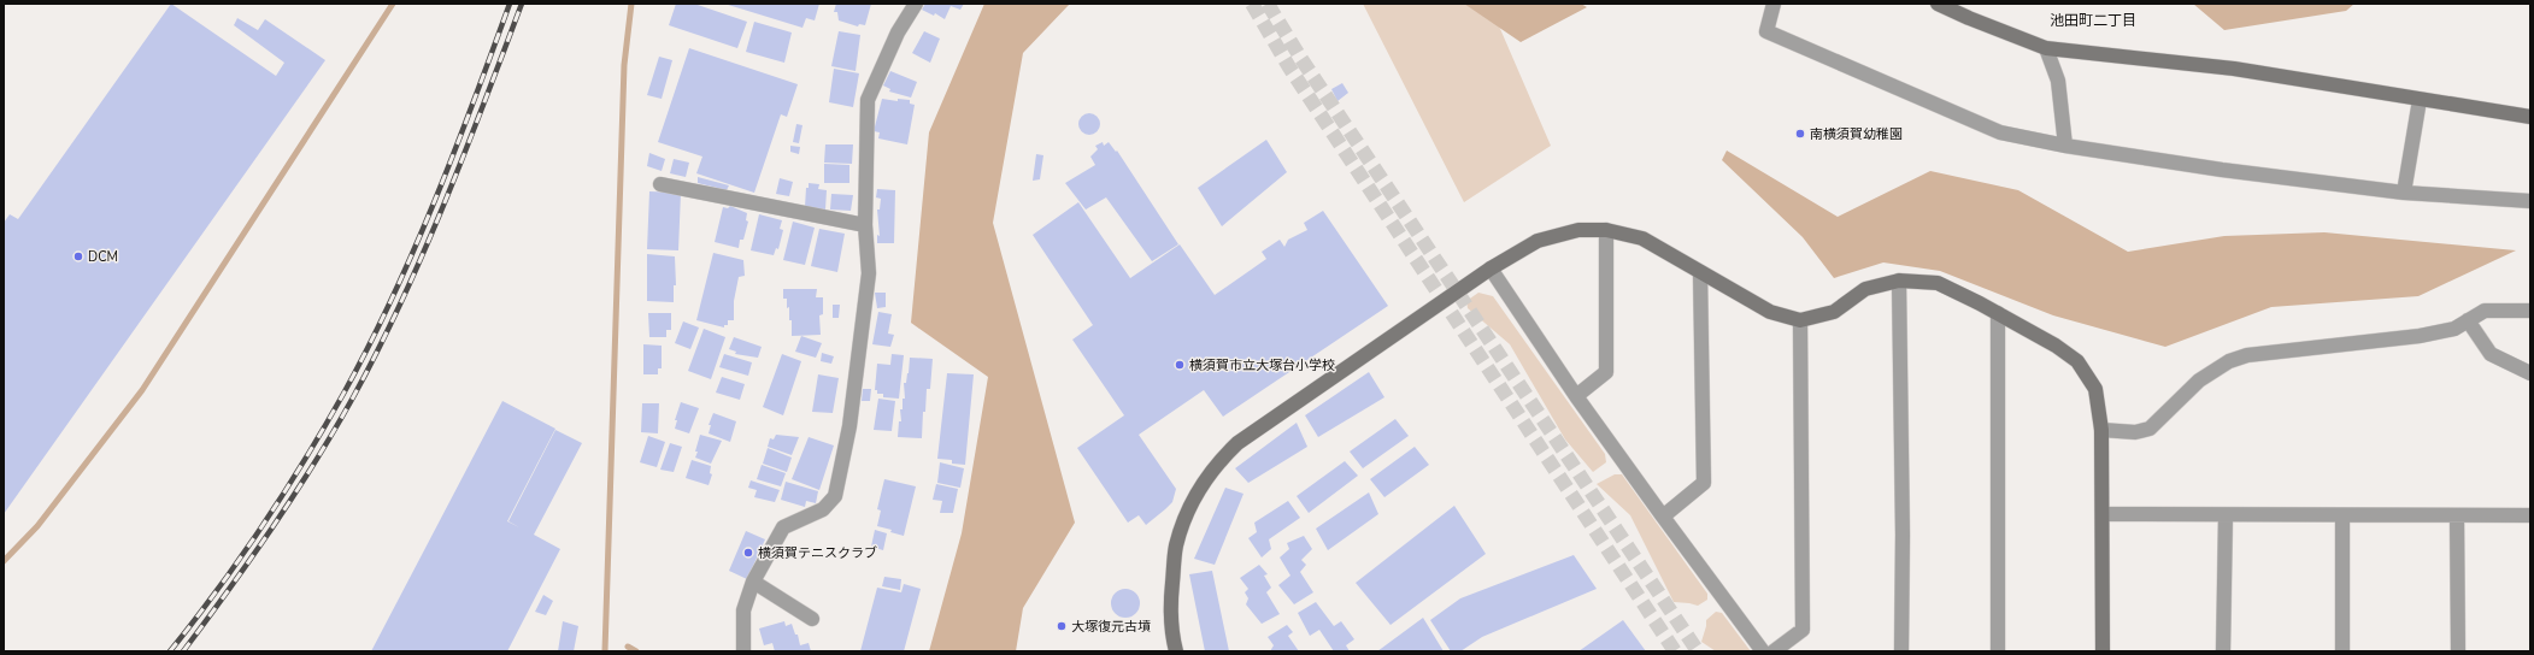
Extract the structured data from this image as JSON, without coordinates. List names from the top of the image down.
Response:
{
  "districts": ["池田町二丁目"],
  "places": [
    "南横須賀幼稚園",
    "DCM",
    "横須賀市立大塚台小学校",
    "横須賀テニスクラブ",
    "大塚復元古墳"
  ]
}
